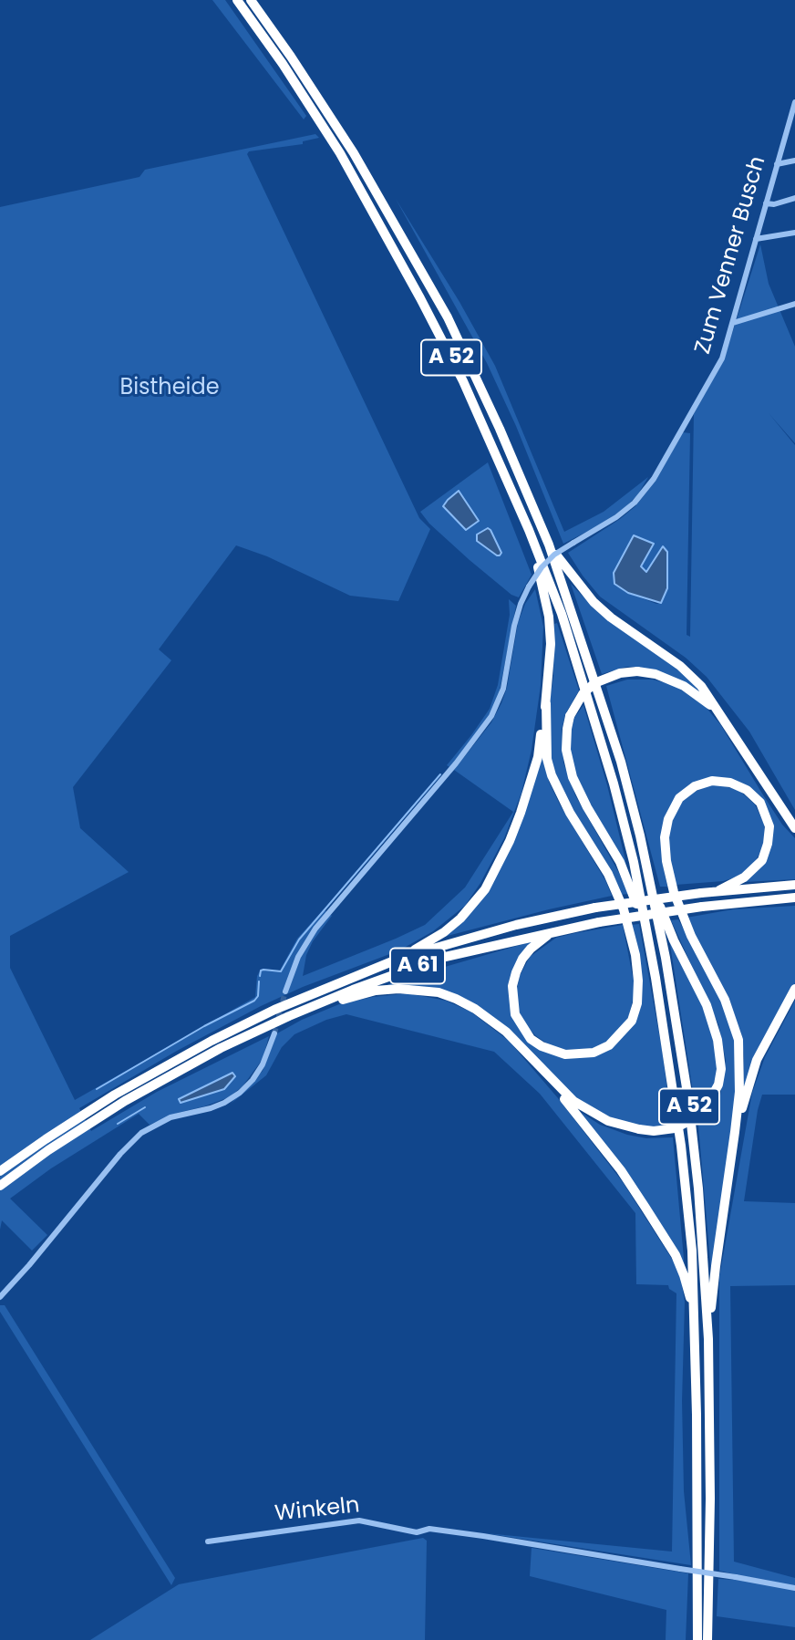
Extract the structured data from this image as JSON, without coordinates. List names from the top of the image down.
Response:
{
  "streets": {
    "highway": ["A 52", "A 61"],
    "street": ["Zum Venner Busch", "Winkeln"]
  },
  "parks": ["Bistheide"]
}
